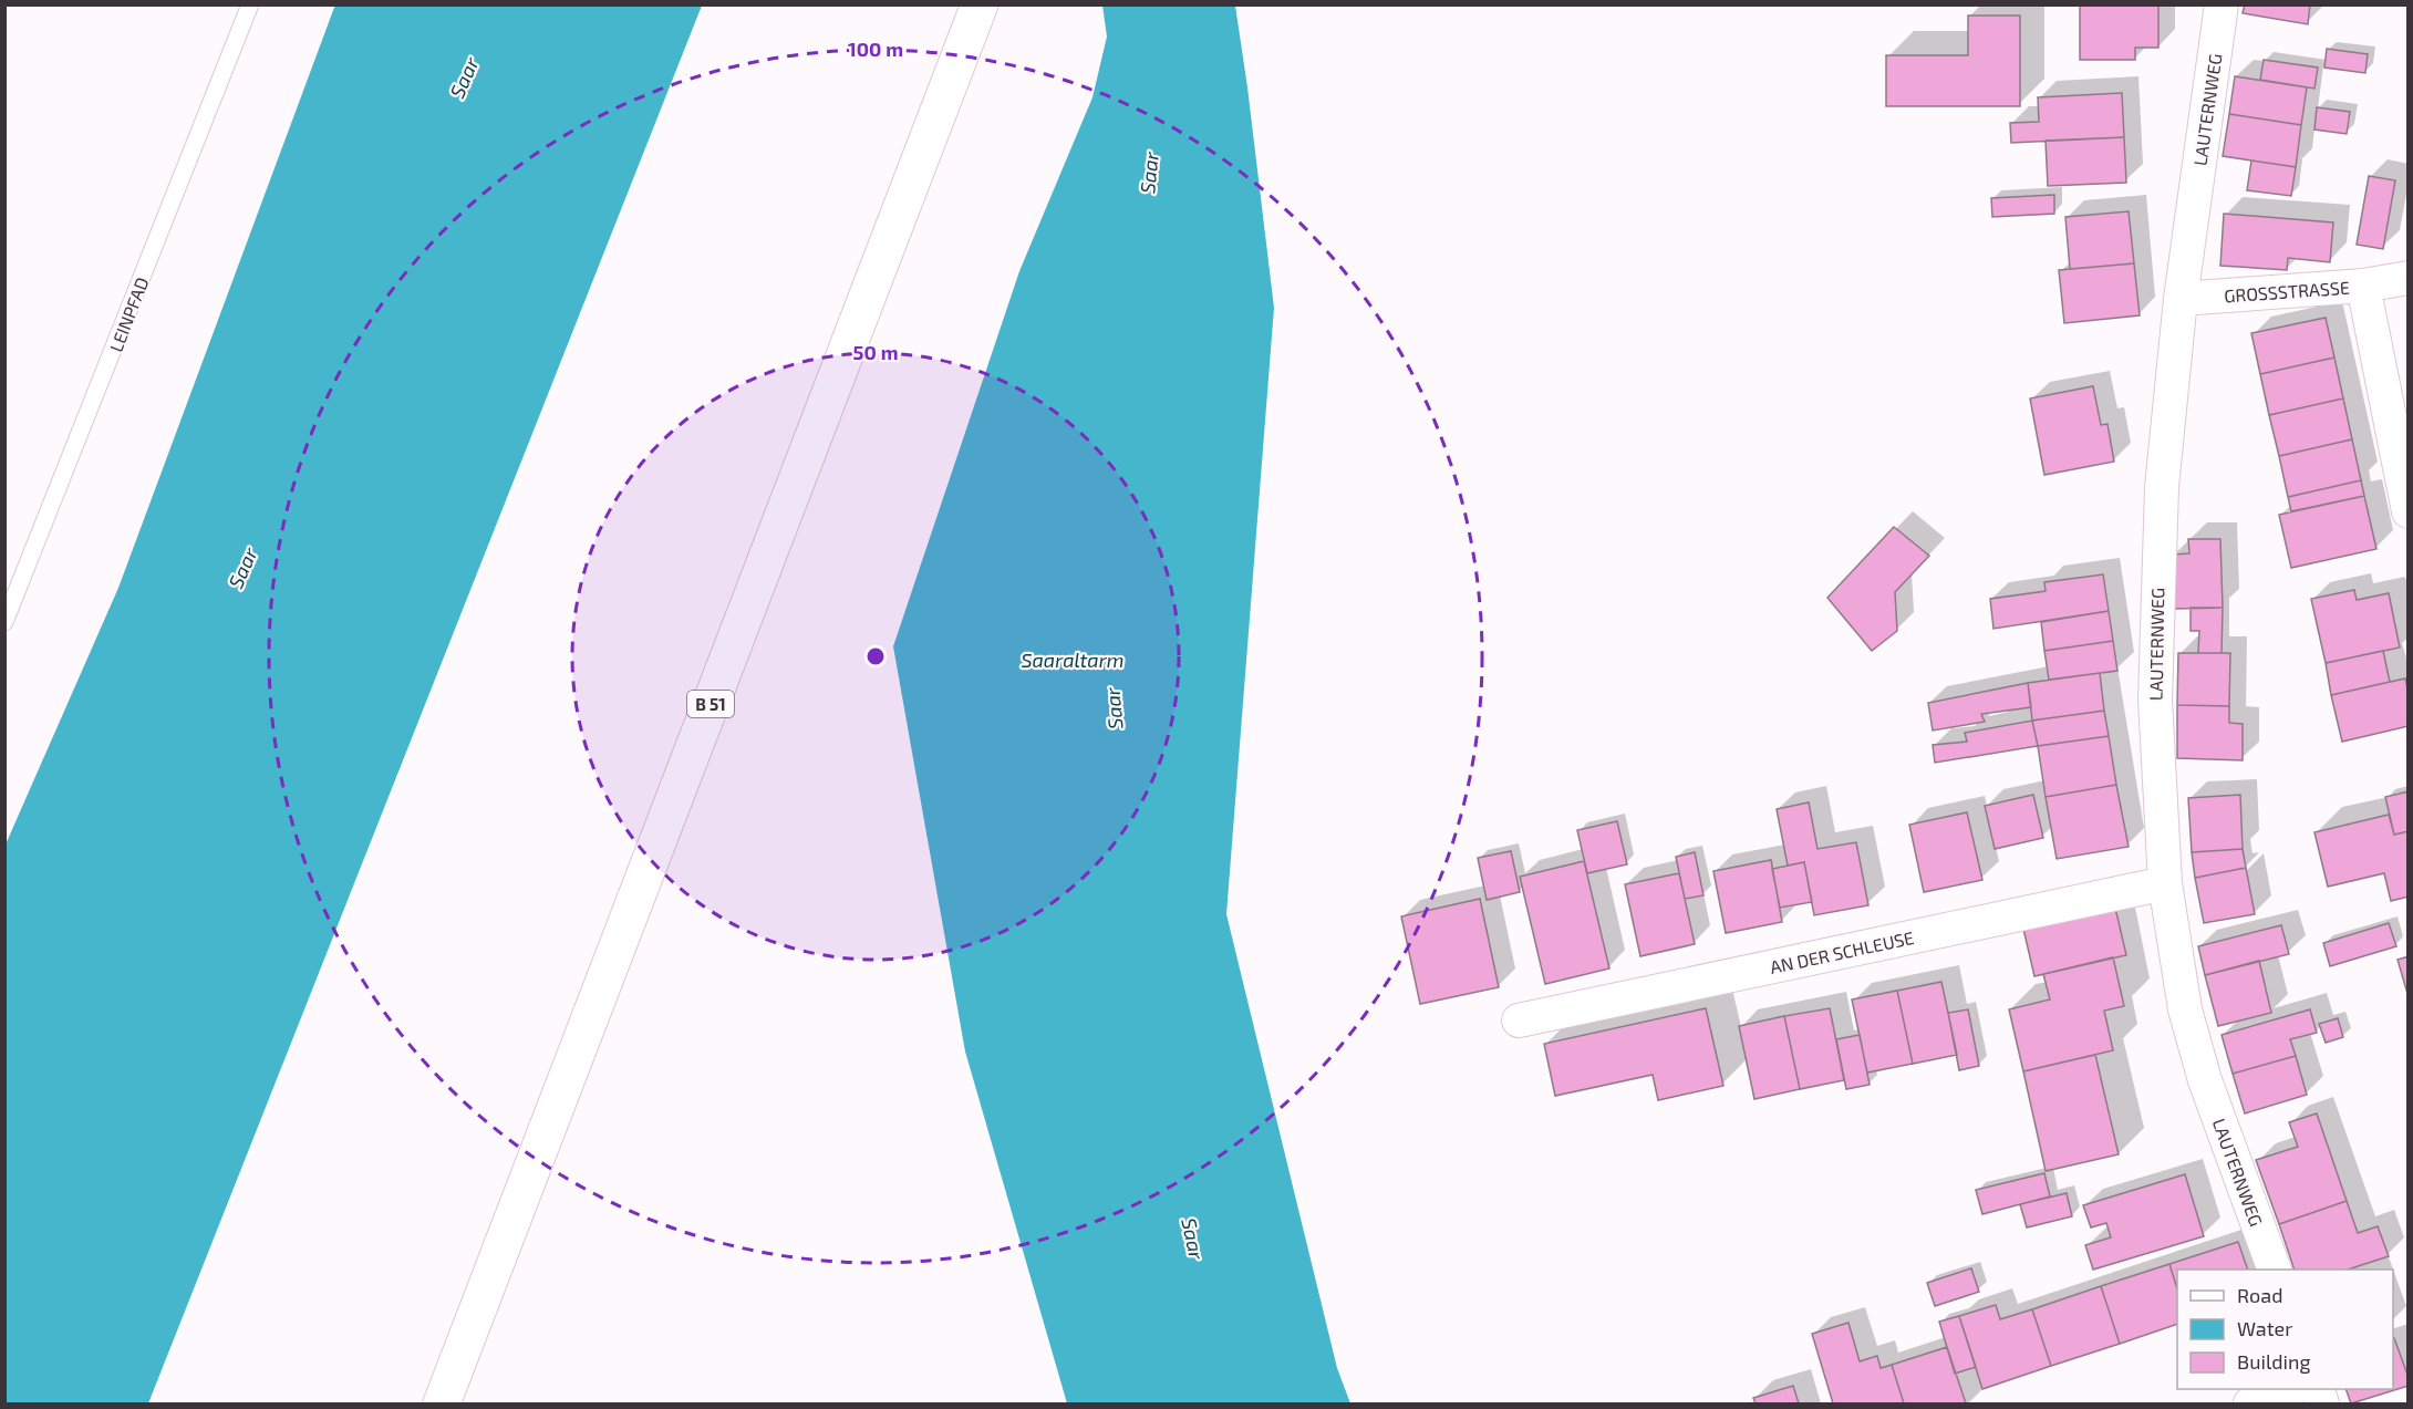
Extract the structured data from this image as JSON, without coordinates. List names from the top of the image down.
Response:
{
  "streets": {
    "main road": ["B 51"],
    "street": ["LAUTERNWEG", "GROSSSTRASSE", "AN DER SCHLEUSE"],
    "lane": ["LEINPFAD"]
  },
  "crossings": [
    ["LAUTERNWEG", "GROSSSTRASSE"],
    ["LAUTERNWEG", "AN DER SCHLEUSE"]
  ],
  "water": ["Saar", "Saaraltarm"],
  "legend": ["Road", "Water", "Building"],
  "rings": ["100 m", "50 m"]
}
